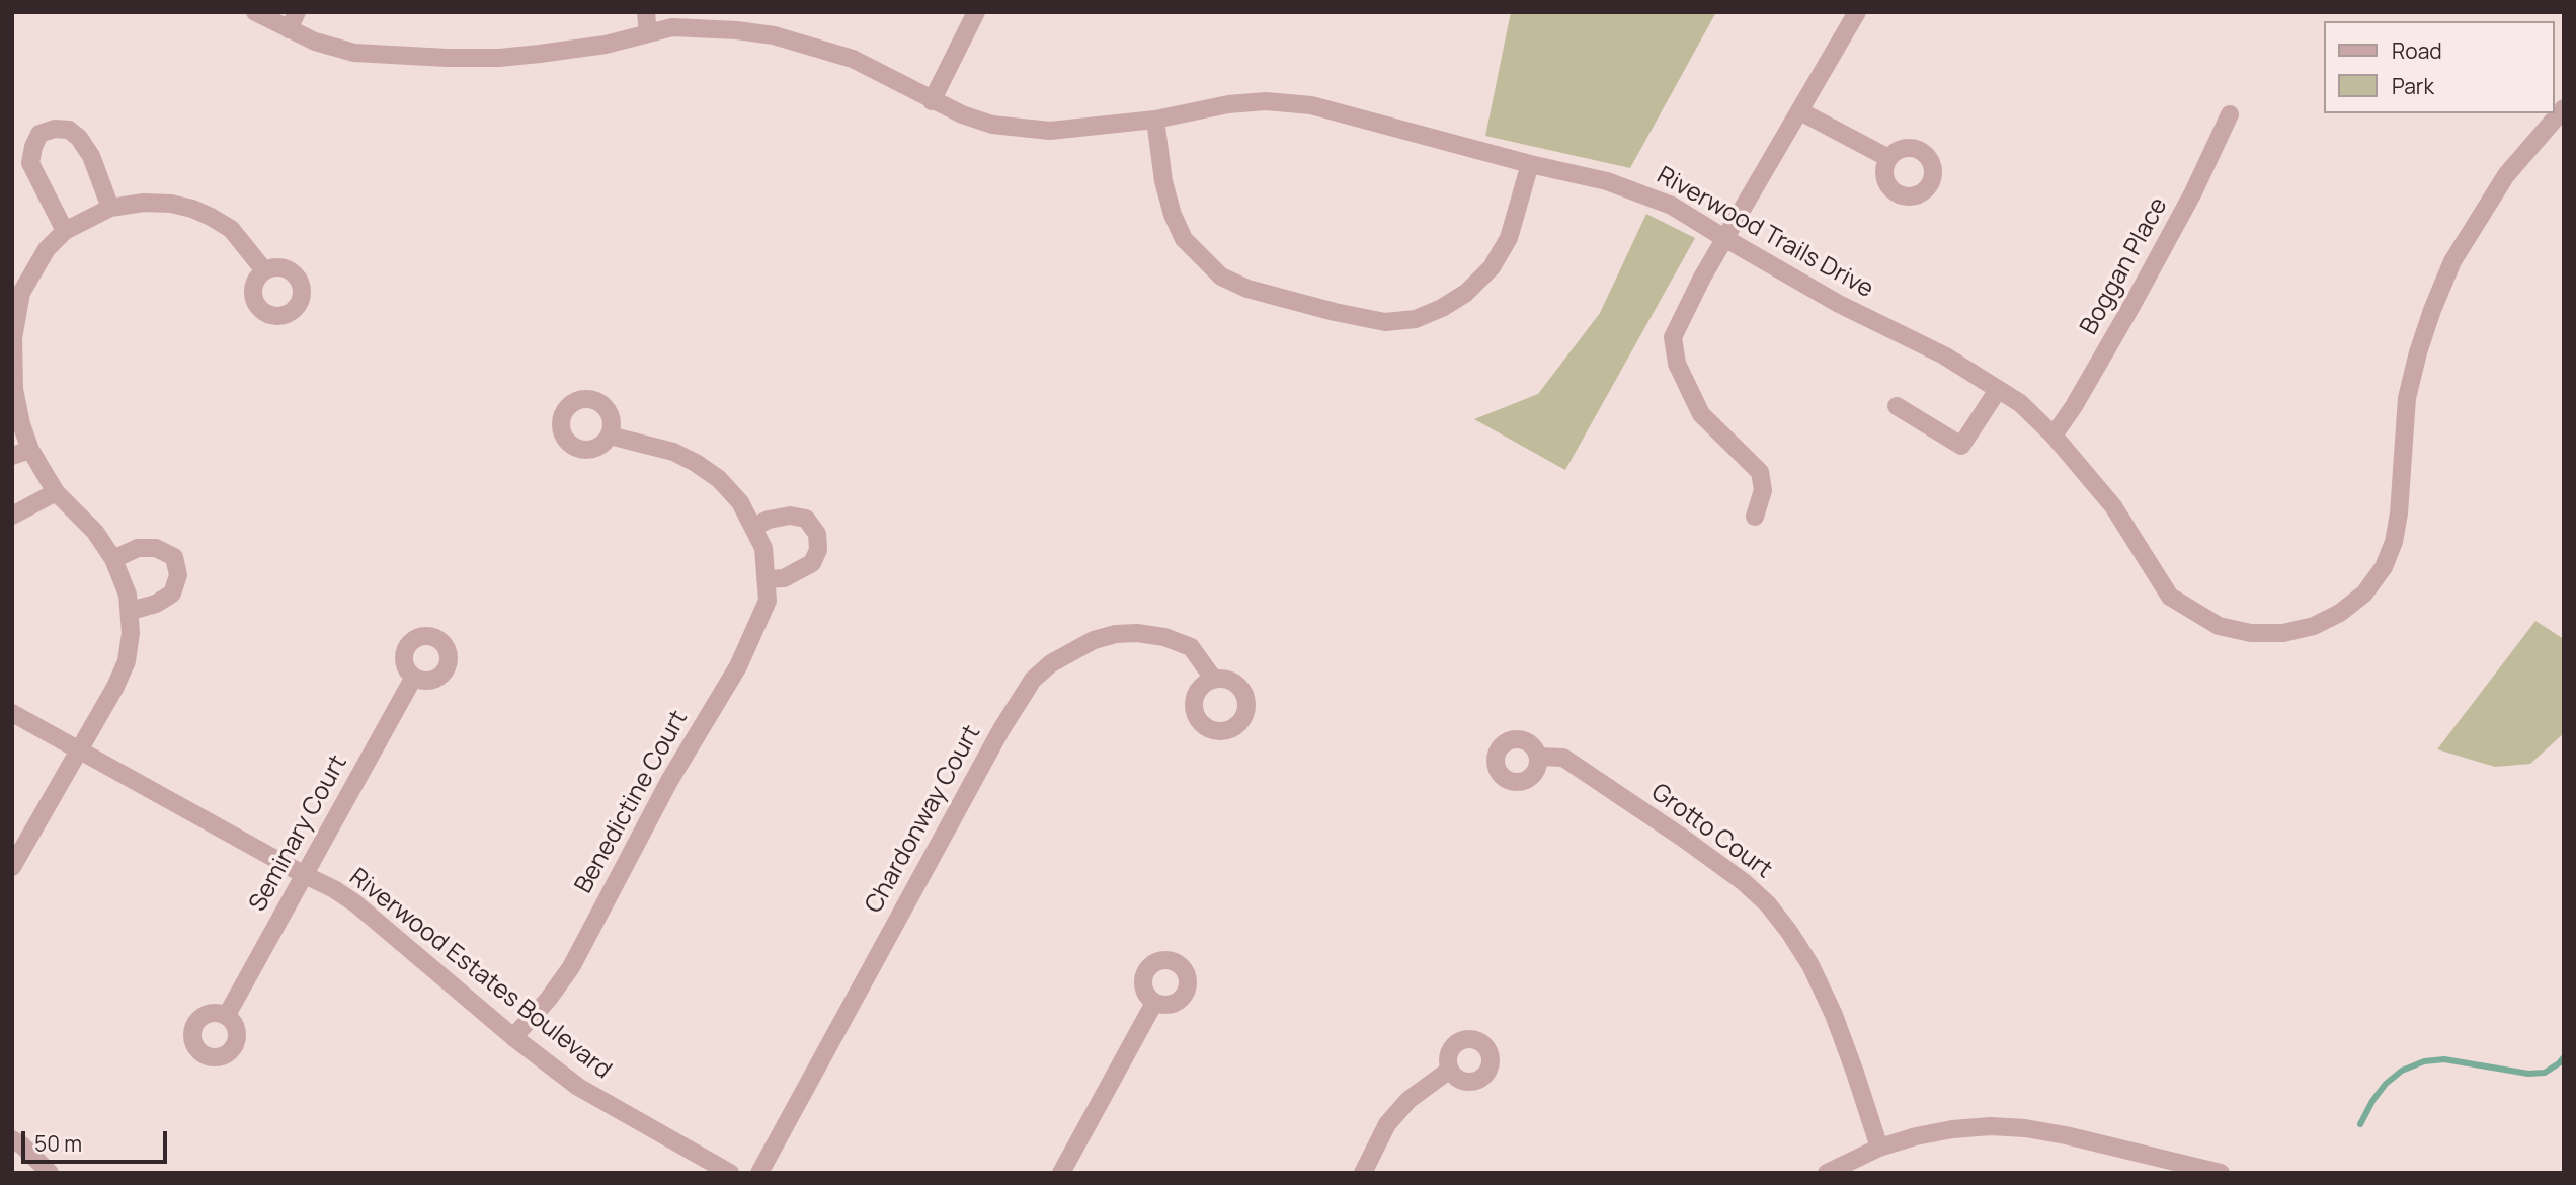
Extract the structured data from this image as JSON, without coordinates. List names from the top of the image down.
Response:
{
  "streets": {
    "street": [
      "Riverwood Trails Drive",
      "Boggan Place",
      "Benedictine Court",
      "Chardonway Court",
      "Grotto Court",
      "Seminary Court",
      "Riverwood Estates Boulevard"
    ]
  },
  "crossings": [
    ["Riverwood Trails Drive", "Boggan Place"],
    ["Benedictine Court", "Riverwood Estates Boulevard"],
    ["Seminary Court", "Riverwood Estates Boulevard"]
  ],
  "legend": ["Road", "Park"],
  "scale_bar": "50 m"
}
